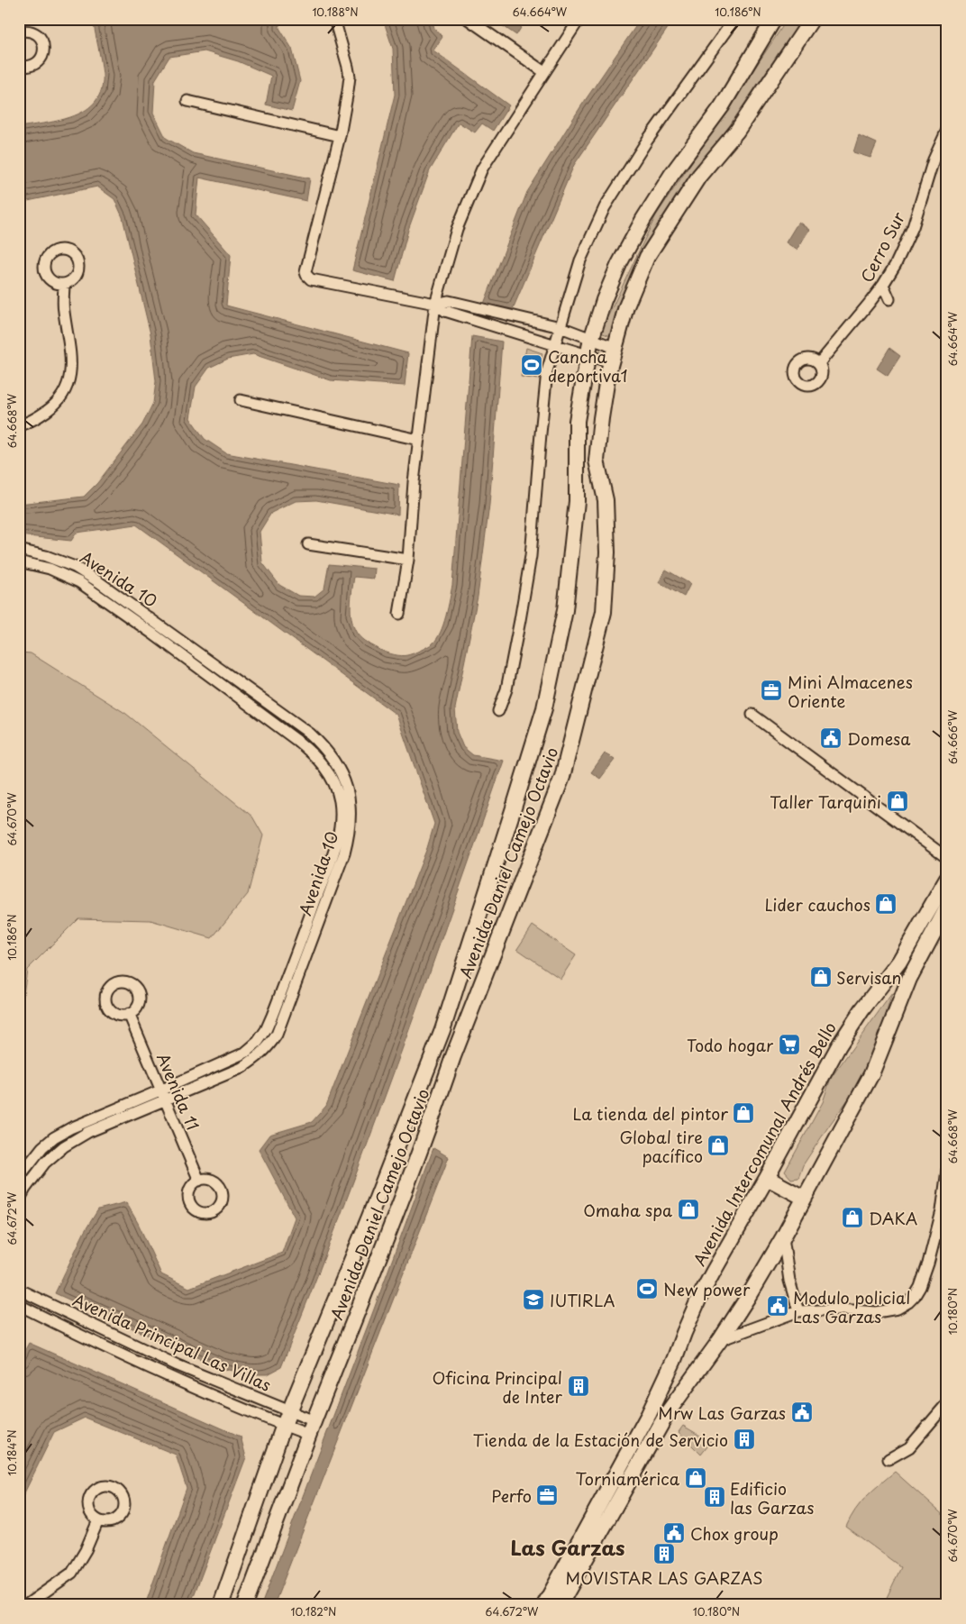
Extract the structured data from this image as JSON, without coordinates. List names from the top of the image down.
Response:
{
  "streets": {
    "main road": ["Avenida Daniel Camejo Octavio", "Avenida Intercomunal Andrés Bello"],
    "street": [
      "Cerro Sur",
      "Avenida 10",
      "Avenida 11",
      "Avenida Principal Las Villas"
    ]
  },
  "crossings": [
    ["Avenida 10", "Avenida 11"],
    ["Avenida Daniel Camejo Octavio", "Avenida Principal Las Villas"]
  ],
  "districts": ["Las Garzas"],
  "places": {
    "sports": ["Cancha deportiva1", "New power"],
    "office": ["Mini Almacenes Oriente", "Perfo"],
    "public building": [
      "Domesa",
      "Modulo policial Las Garzas",
      "Mrw Las Garzas",
      "Chox group"
    ],
    "shop": [
      "Taller Tarquini",
      "Lider cauchos",
      "Servisan",
      "La tienda del pintor",
      "Global tire pacífico",
      "Omaha spa",
      "DAKA",
      "Torniamérica"
    ],
    "supermarket": ["Todo hogar"],
    "school or university": ["IUTIRLA"],
    "building": [
      "Oficina Principal de Inter",
      "Tienda de la Estación de Servicio",
      "Edificio las Garzas",
      "MOVISTAR LAS GARZAS"
    ]
  },
  "coordinates": [
    "10.188°N",
    "64.664°W",
    "10.186°N",
    "64.668°W",
    "64.666°W",
    "64.670°W",
    "64.672°W",
    "10.180°N",
    "10.184°N",
    "10.182°N"
  ]
}
